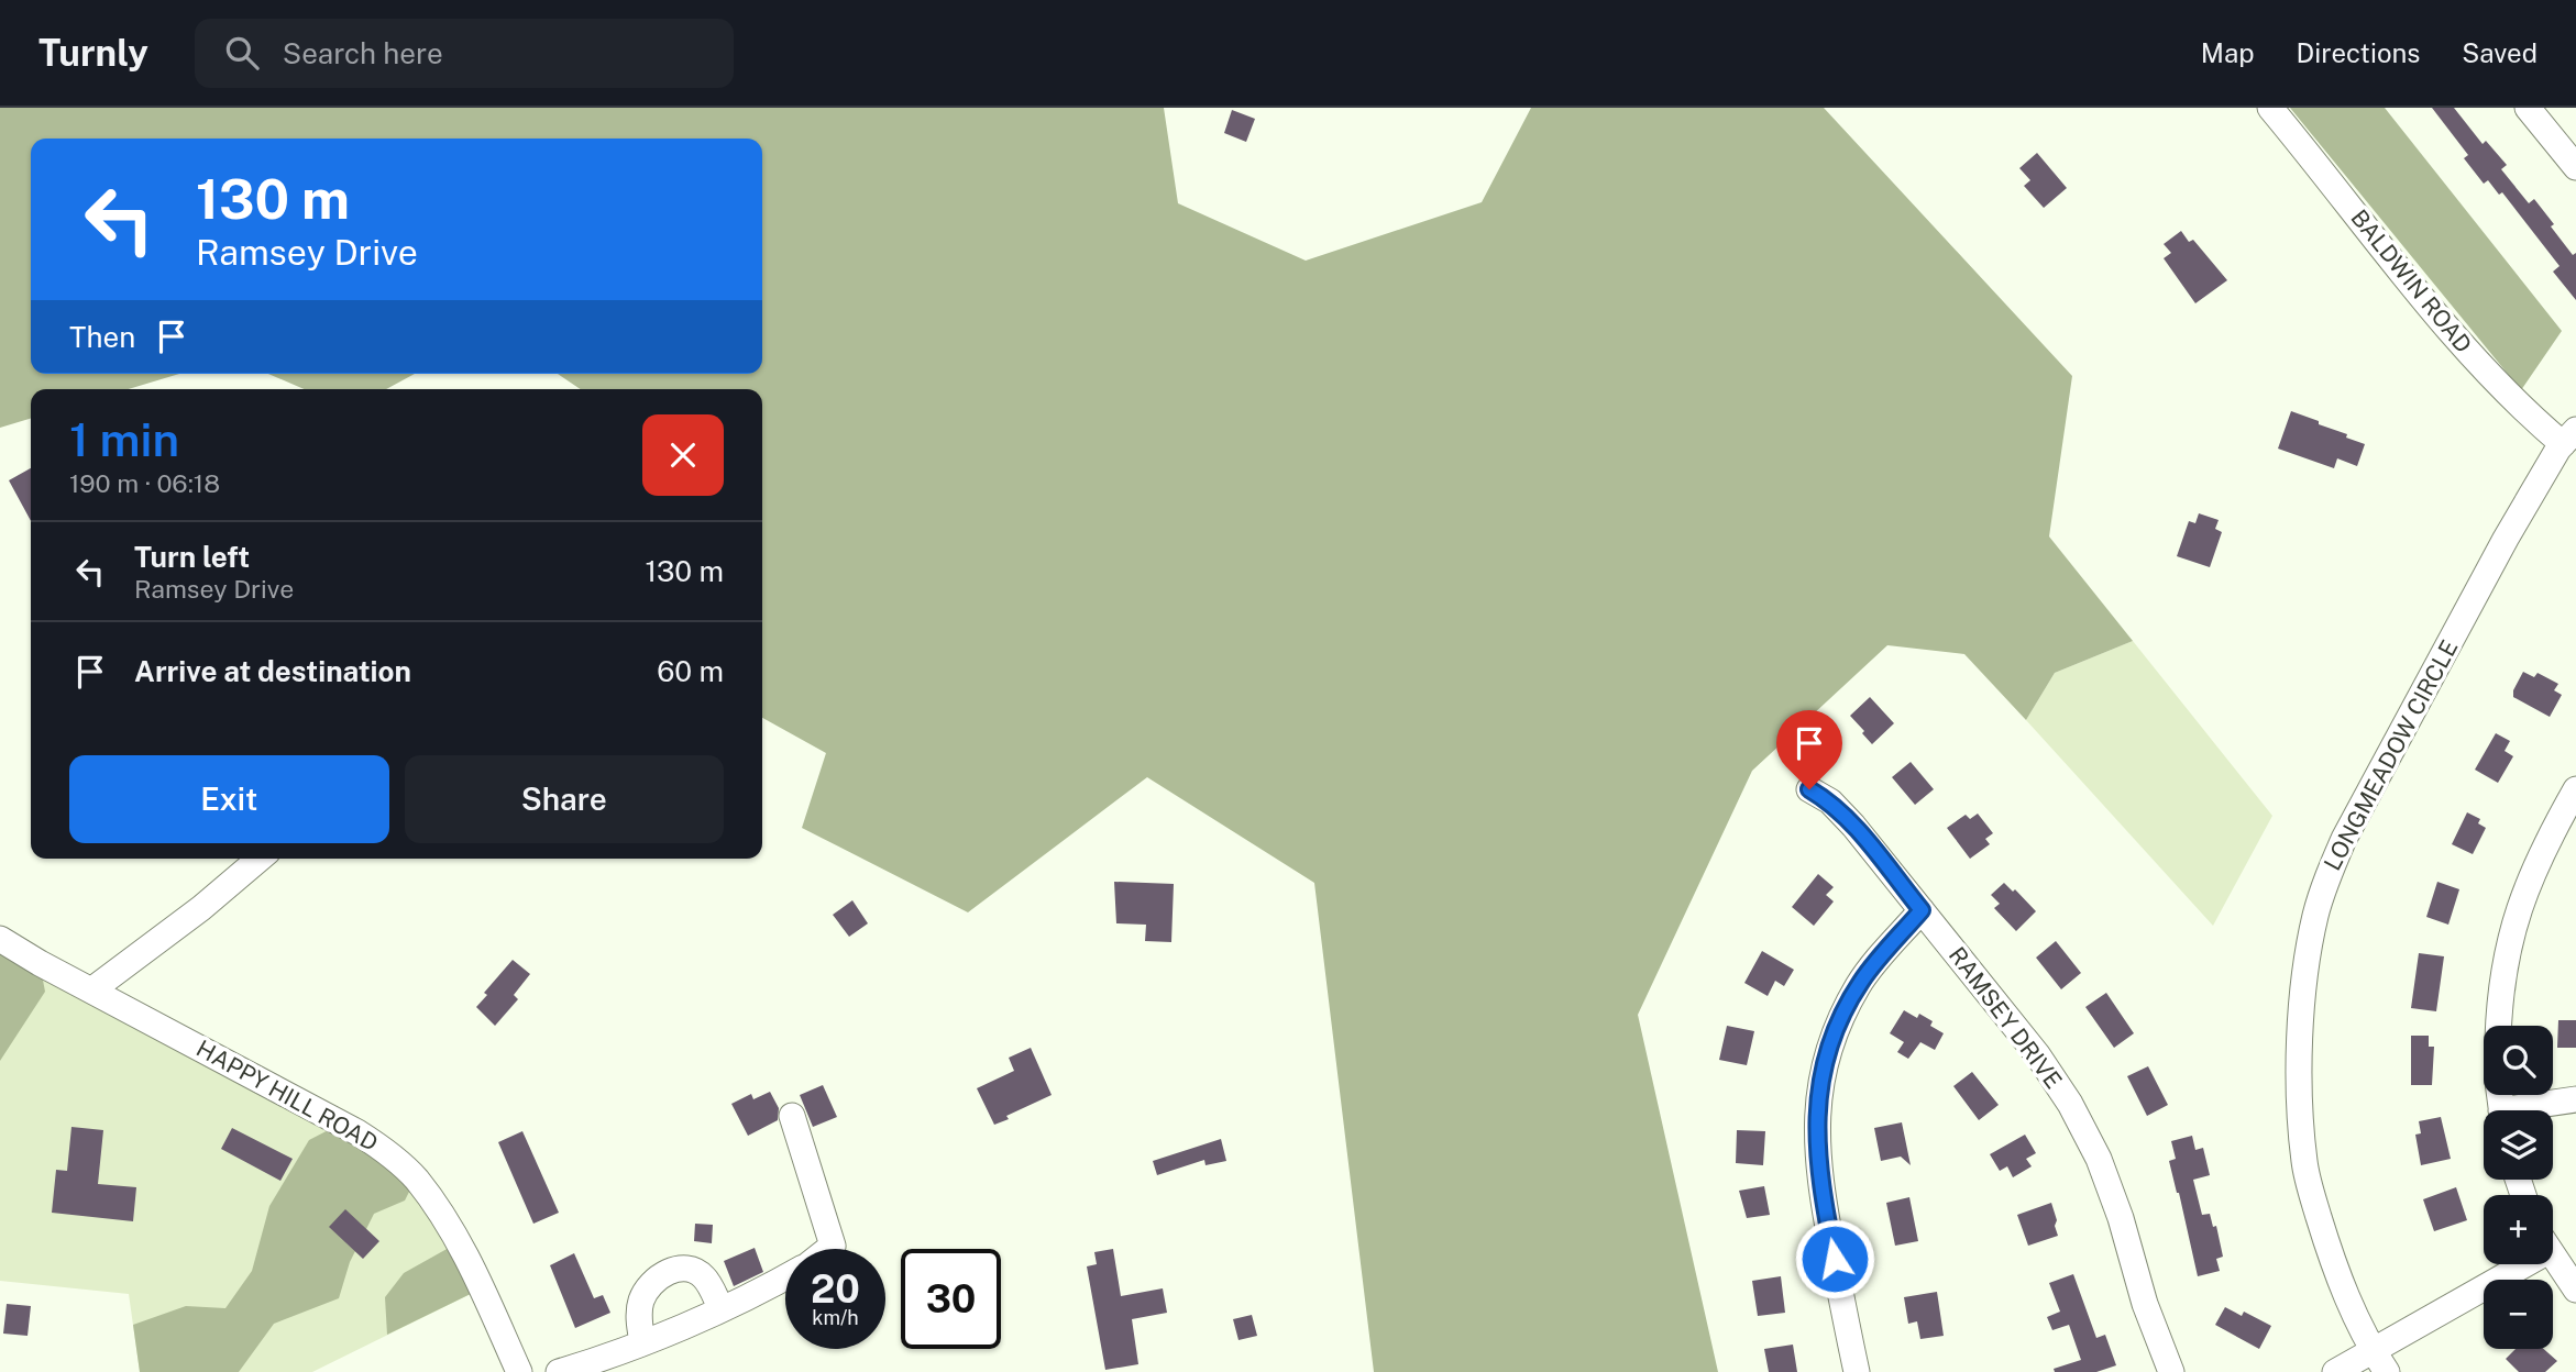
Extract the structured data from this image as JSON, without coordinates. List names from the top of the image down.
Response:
{
  "streets": {
    "street": [
      "BALDWIN ROAD",
      "LONGMEADOW CIRCLE",
      "RAMSEY DRIVE",
      "HAPPY HILL ROAD"
    ]
  },
  "crossings": [
    ["BALDWIN ROAD", "LONGMEADOW CIRCLE"]
  ],
  "page": {
    "header": "Turnly",
    "search": "Search here",
    "nav": ["Map", "Directions", "Saved"],
    "turn": ["130 m", "Ramsey Drive"],
    "then": "Then",
    "heading": ["1 min", "190 m · 06:18"],
    "list": [
      {
        "name": "Turn left",
        "note": "Ramsey Drive",
        "value": "130 m"
      },
      {
        "name": "Arrive at destination",
        "value": "60 m"
      }
    ],
    "buttons": ["Exit", "Share"],
    "map_buttons": ["+", "−"],
    "speed": "20 km/h",
    "limit": "30"
  }
}
